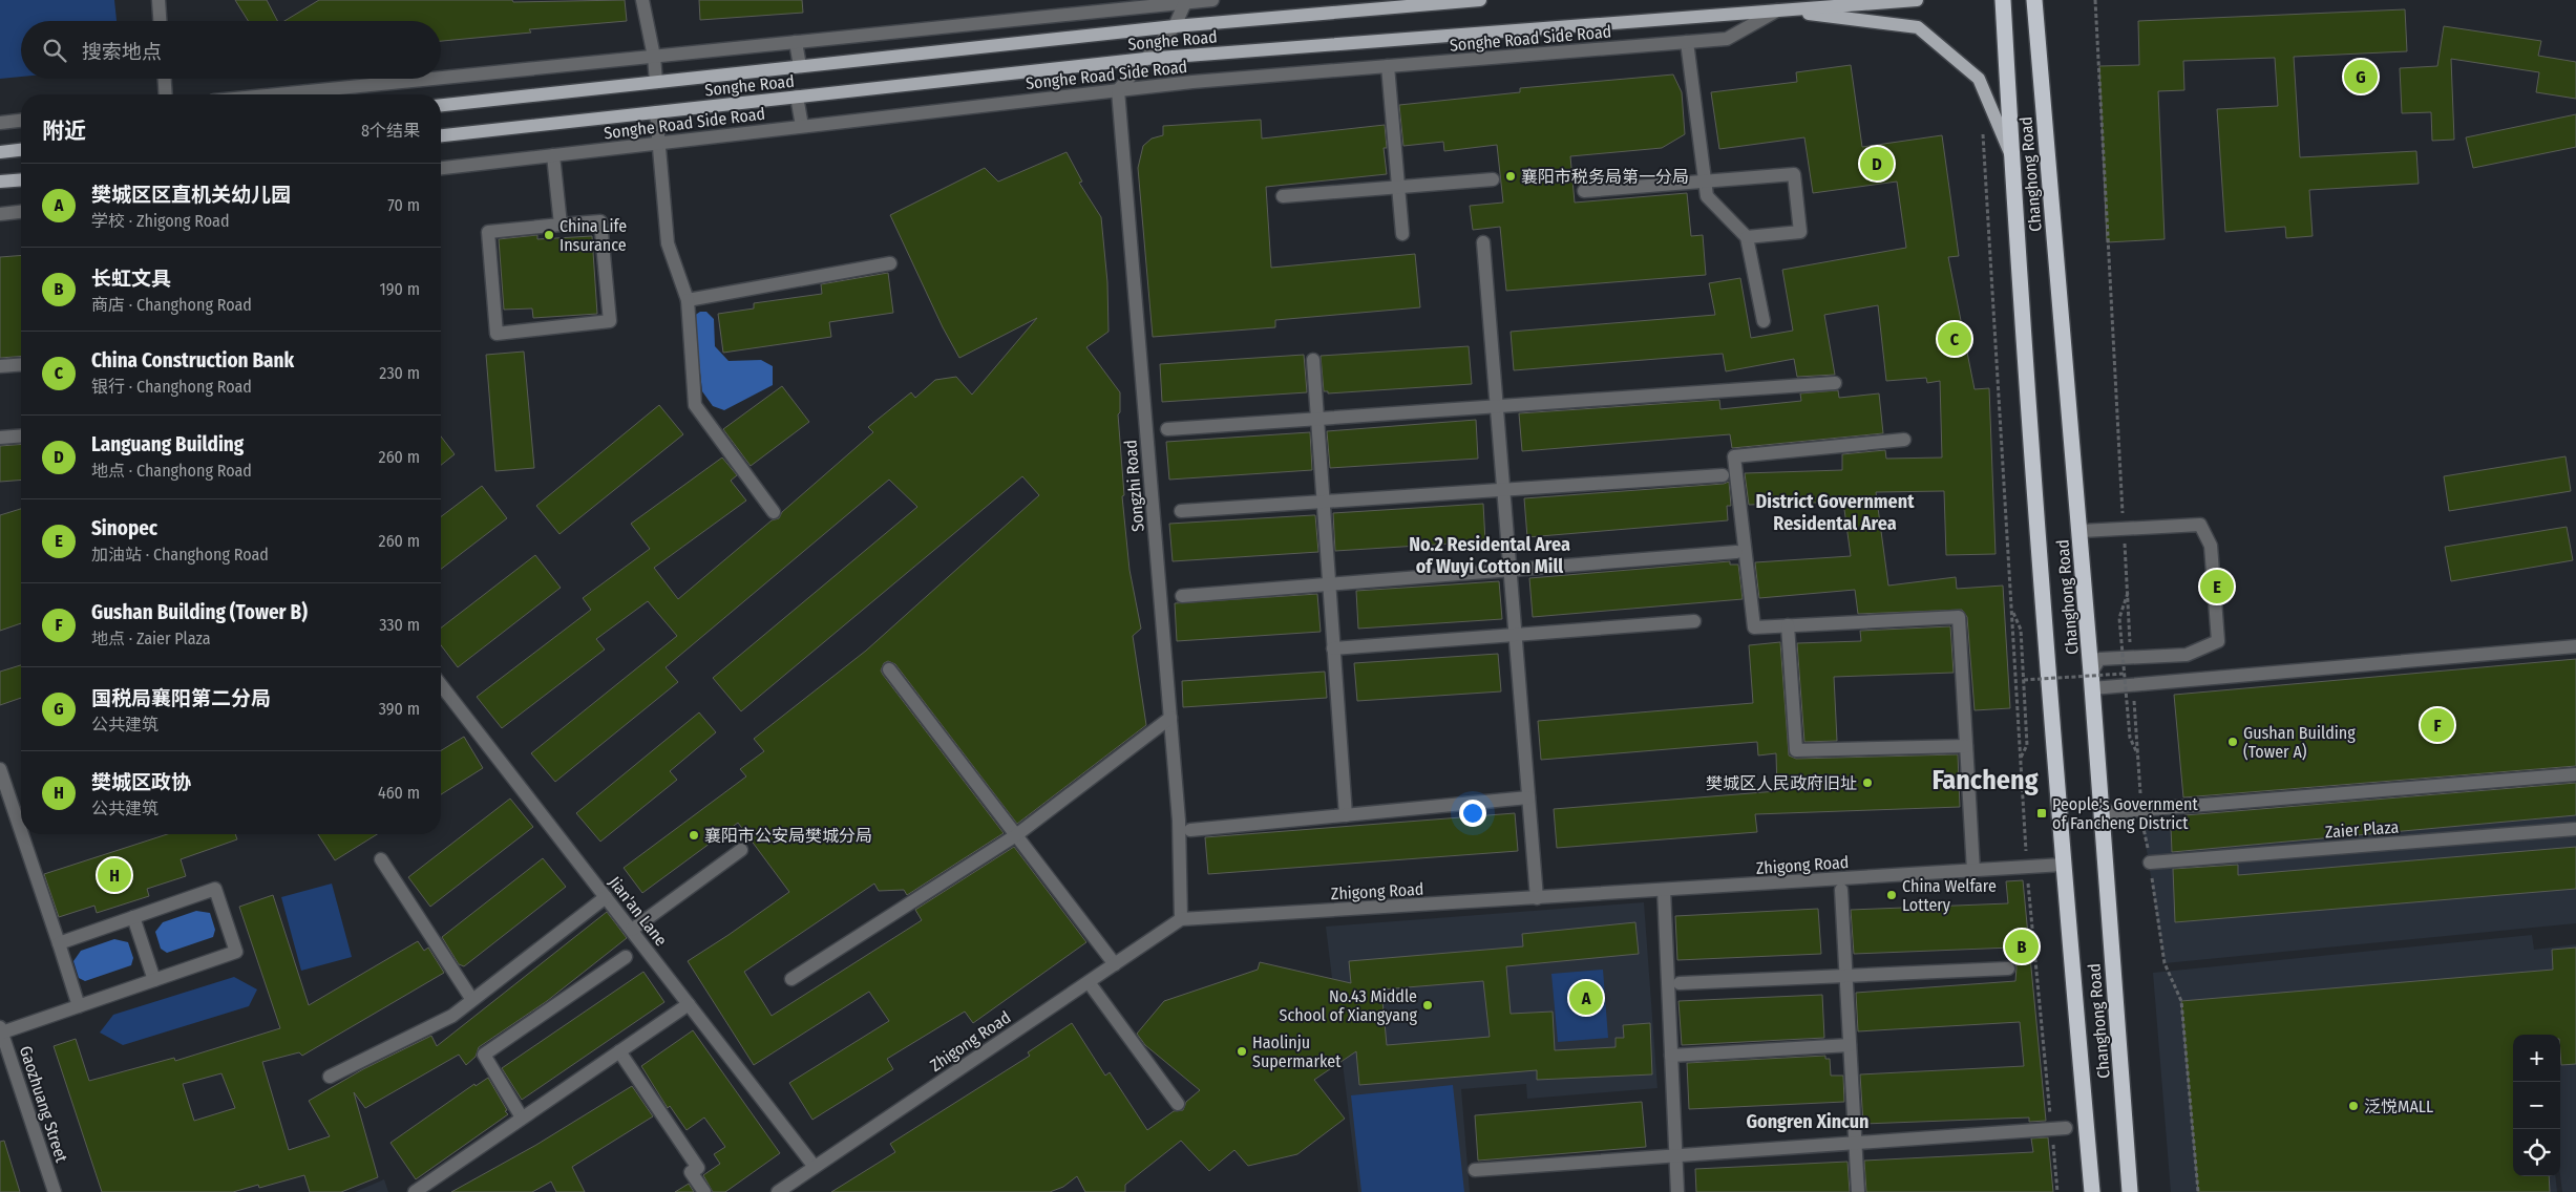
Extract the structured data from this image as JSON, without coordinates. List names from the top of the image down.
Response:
{
  "streets": {
    "highway": ["Changhong Road"],
    "main road": ["Songhe Road"],
    "street": [
      "Songhe Road Side Road",
      "Songzhi Road",
      "Zaier Plaza",
      "Zhigong Road",
      "Jian'an Lane",
      "Gaozhuang Street"
    ]
  },
  "crossings": [
    ["Songhe Road Side Road", "Songhe Road"],
    ["Songhe Road Side Road", "Songzhi Road"],
    ["Changhong Road", "Zhigong Road"],
    ["Songzhi Road", "Zhigong Road"],
    ["Zhigong Road", "Jian'an Lane"]
  ],
  "districts": [
    "District Government Residental Area",
    "No.2 Residental Area of Wuyi Cotton Mill",
    "Fancheng",
    "Gongren Xincun"
  ],
  "places": {
    "other": [
      "襄阳市税务局第一分局",
      "China Life Insurance",
      "Gushan Building (Tower A)",
      "樊城区人民政府旧址",
      "襄阳市公安局樊城分局",
      "China Welfare Lottery",
      "No.43 Middle School of Xiangyang",
      "Haolinju Supermarket",
      "泛悦MALL"
    ],
    "transit": ["People's Government of Fancheng District"]
  },
  "page": {
    "search": "搜索地点",
    "pins": [
      "G",
      "D",
      "C",
      "E",
      "F",
      "H",
      "B",
      "A"
    ],
    "heading": ["附近", "8个结果"],
    "list": [
      {
        "mark": "A",
        "name": "樊城区区直机关幼儿园",
        "note": "学校 · Zhigong Road",
        "value": "70 m"
      },
      {
        "mark": "B",
        "name": "长虹文具",
        "note": "商店 · Changhong Road",
        "value": "190 m"
      },
      {
        "mark": "C",
        "name": "China Construction Bank",
        "note": "银行 · Changhong Road",
        "value": "230 m"
      },
      {
        "mark": "D",
        "name": "Languang Building",
        "note": "地点 · Changhong Road",
        "value": "260 m"
      },
      {
        "mark": "E",
        "name": "Sinopec",
        "note": "加油站 · Changhong Road",
        "value": "260 m"
      },
      {
        "mark": "F",
        "name": "Gushan Building (Tower B)",
        "note": "地点 · Zaier Plaza",
        "value": "330 m"
      },
      {
        "mark": "G",
        "name": "国税局襄阳第二分局",
        "note": "公共建筑",
        "value": "390 m"
      },
      {
        "mark": "H",
        "name": "樊城区政协",
        "note": "公共建筑",
        "value": "460 m"
      }
    ],
    "map_buttons": ["+", "−"]
  }
}
